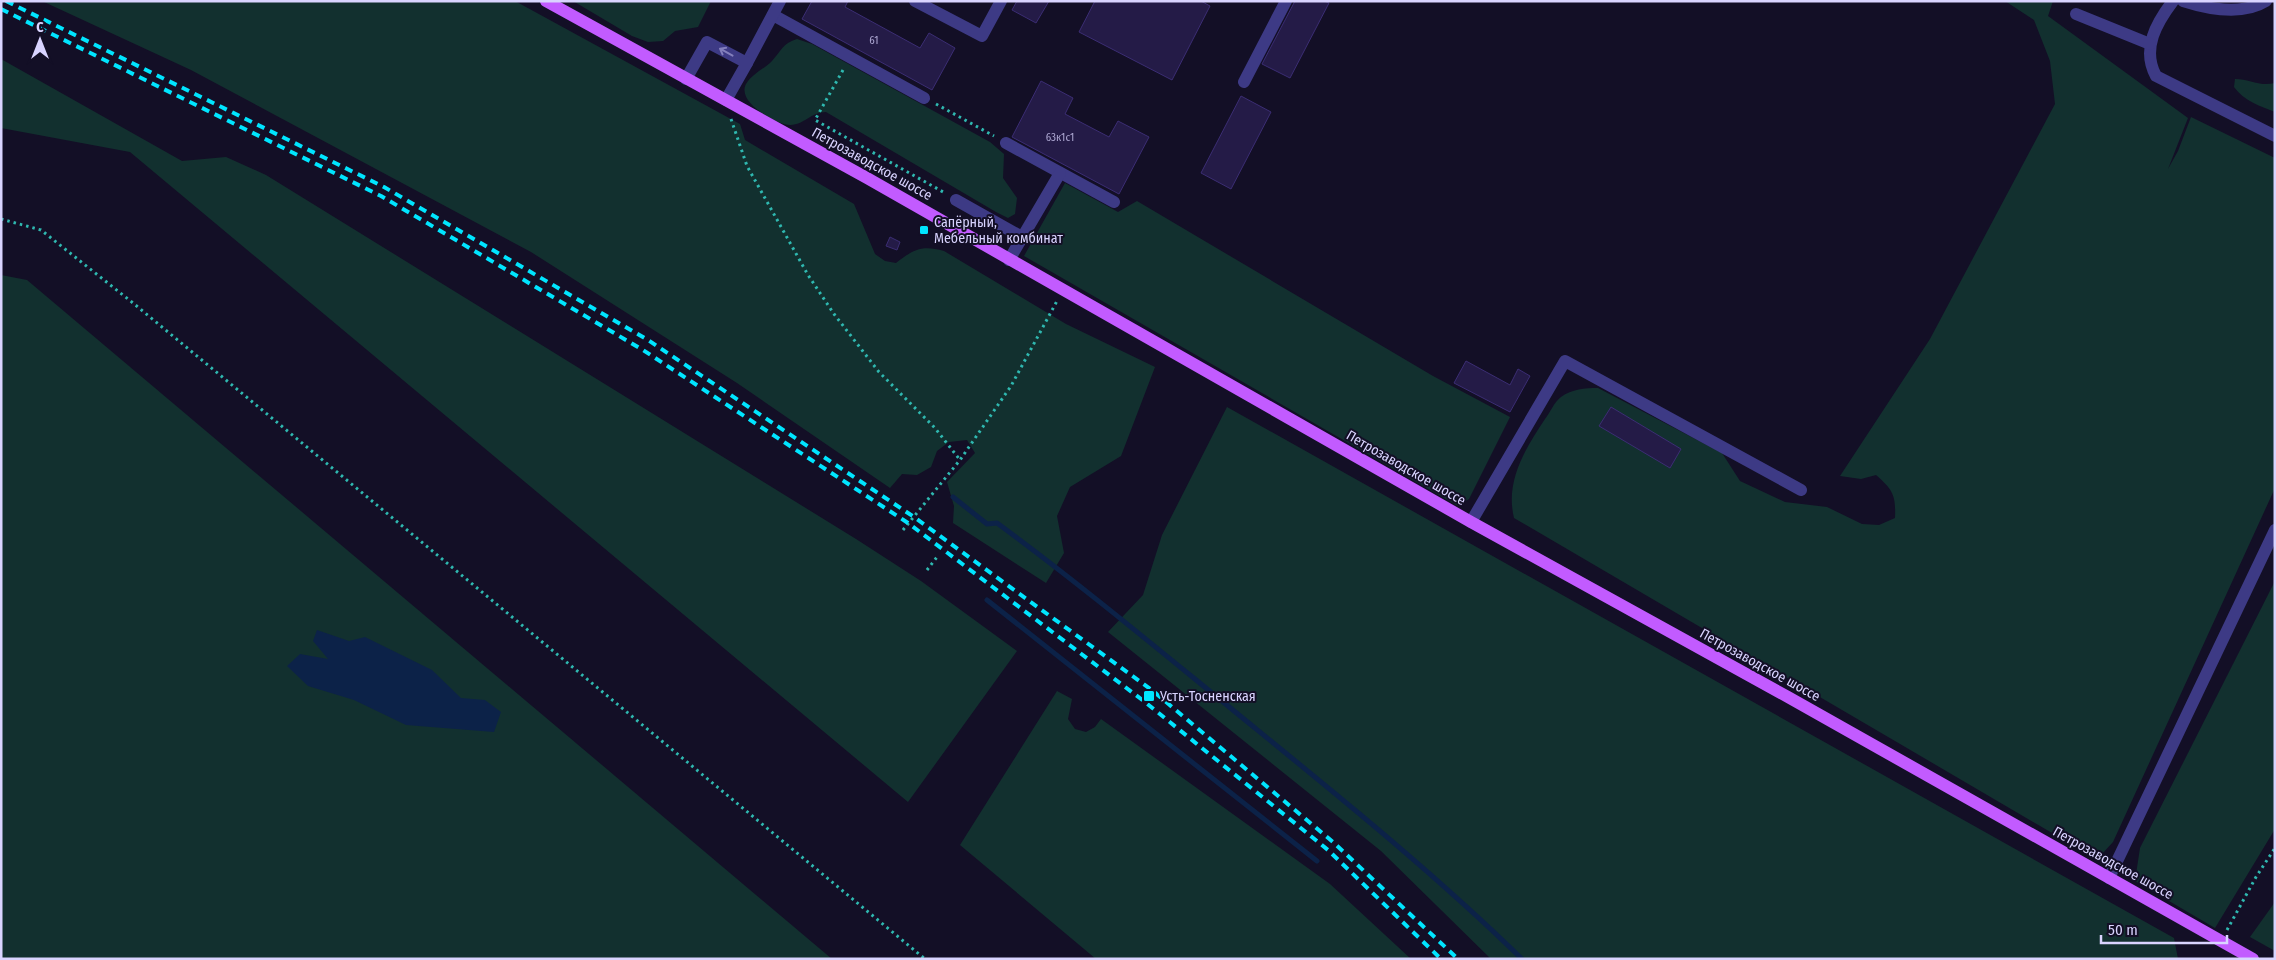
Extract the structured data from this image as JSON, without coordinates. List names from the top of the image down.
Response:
{
  "streets": {
    "main road": ["Петрозаводское шоссе"]
  },
  "places": {
    "transit": ["Сапёрный, Мебельный комбинат", "Усть-Тосненская"]
  },
  "house_numbers": ["61", "63к1с1"],
  "scale_bar": "50 m",
  "north": "top"
}
